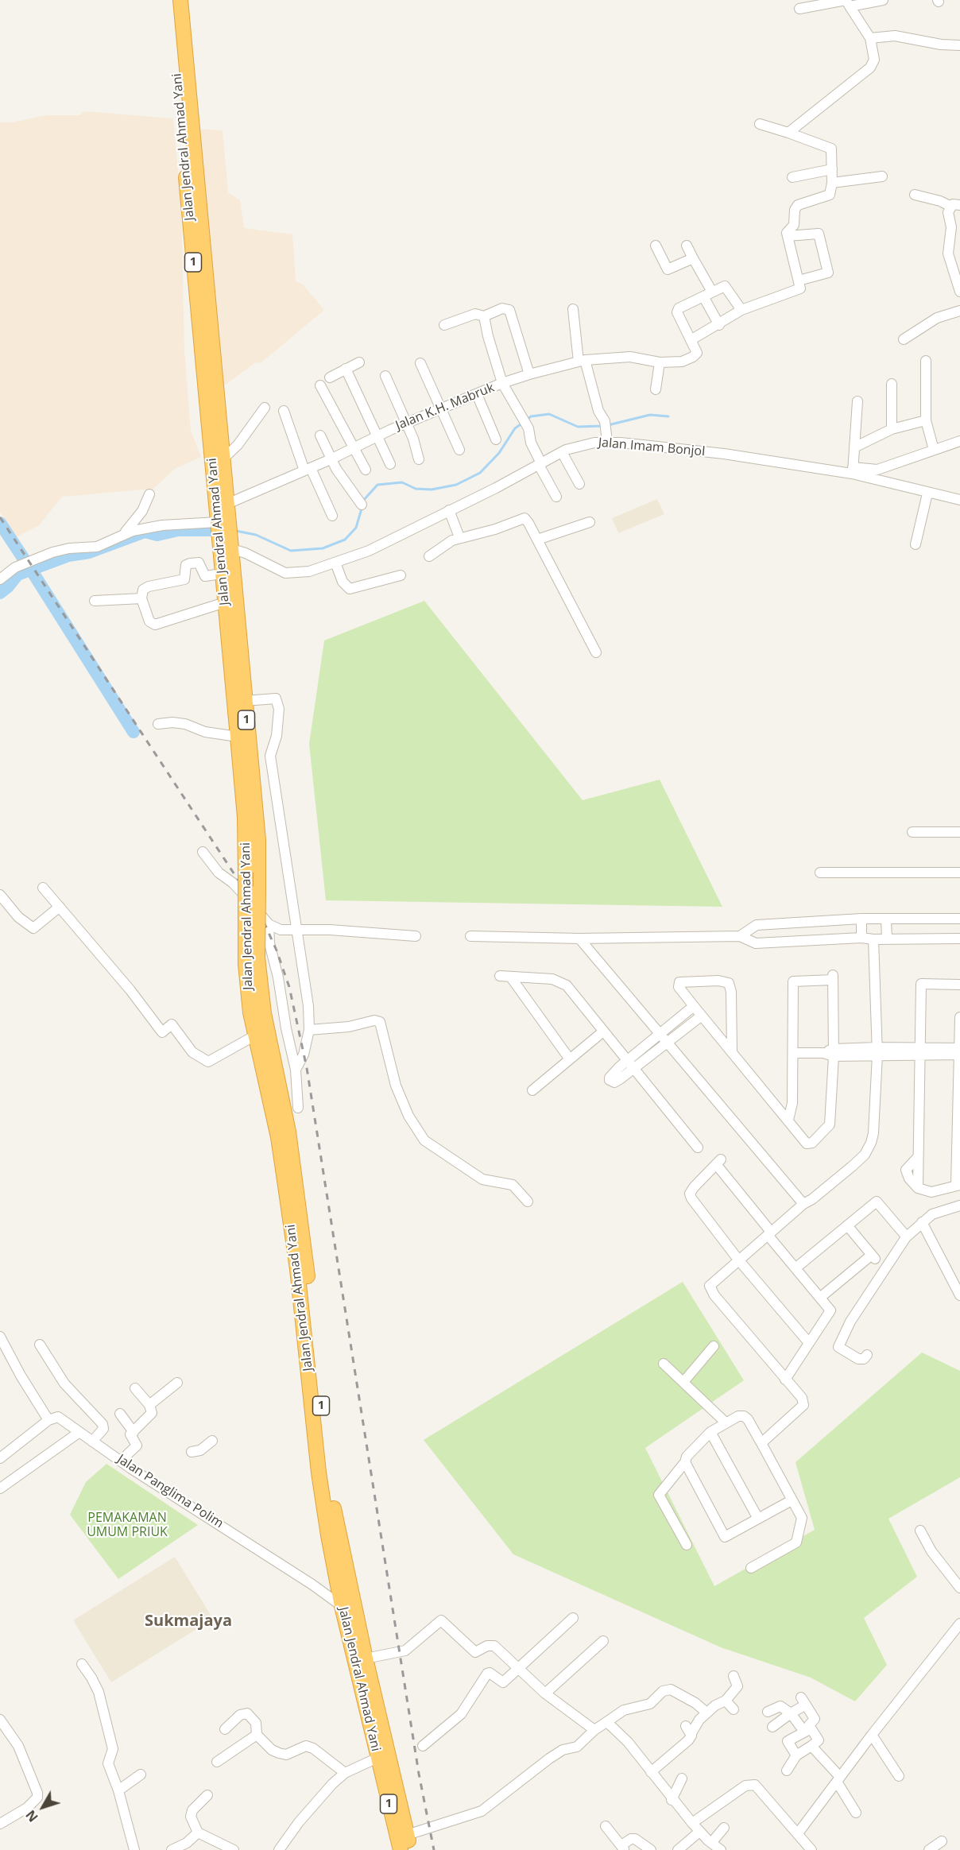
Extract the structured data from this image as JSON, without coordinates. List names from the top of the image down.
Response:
{
  "streets": {
    "highway": ["Jalan Jendral Ahmad Yani", "1"],
    "street": ["Jalan K.H. Mabruk", "Jalan Imam Bonjol", "Jalan Panglima Polim"]
  },
  "crossings": [
    ["Jalan Jendral Ahmad Yani", "Jalan K.H. Mabruk"],
    ["Jalan Jendral Ahmad Yani", "Jalan Imam Bonjol"],
    ["Jalan Jendral Ahmad Yani", "Jalan Panglima Polim"],
    ["Jalan K.H. Mabruk", "Jalan Imam Bonjol"]
  ],
  "districts": ["Sukmajaya"],
  "parks": ["PEMAKAMAN UMUM PRIUK"],
  "north": "bottom left"
}
